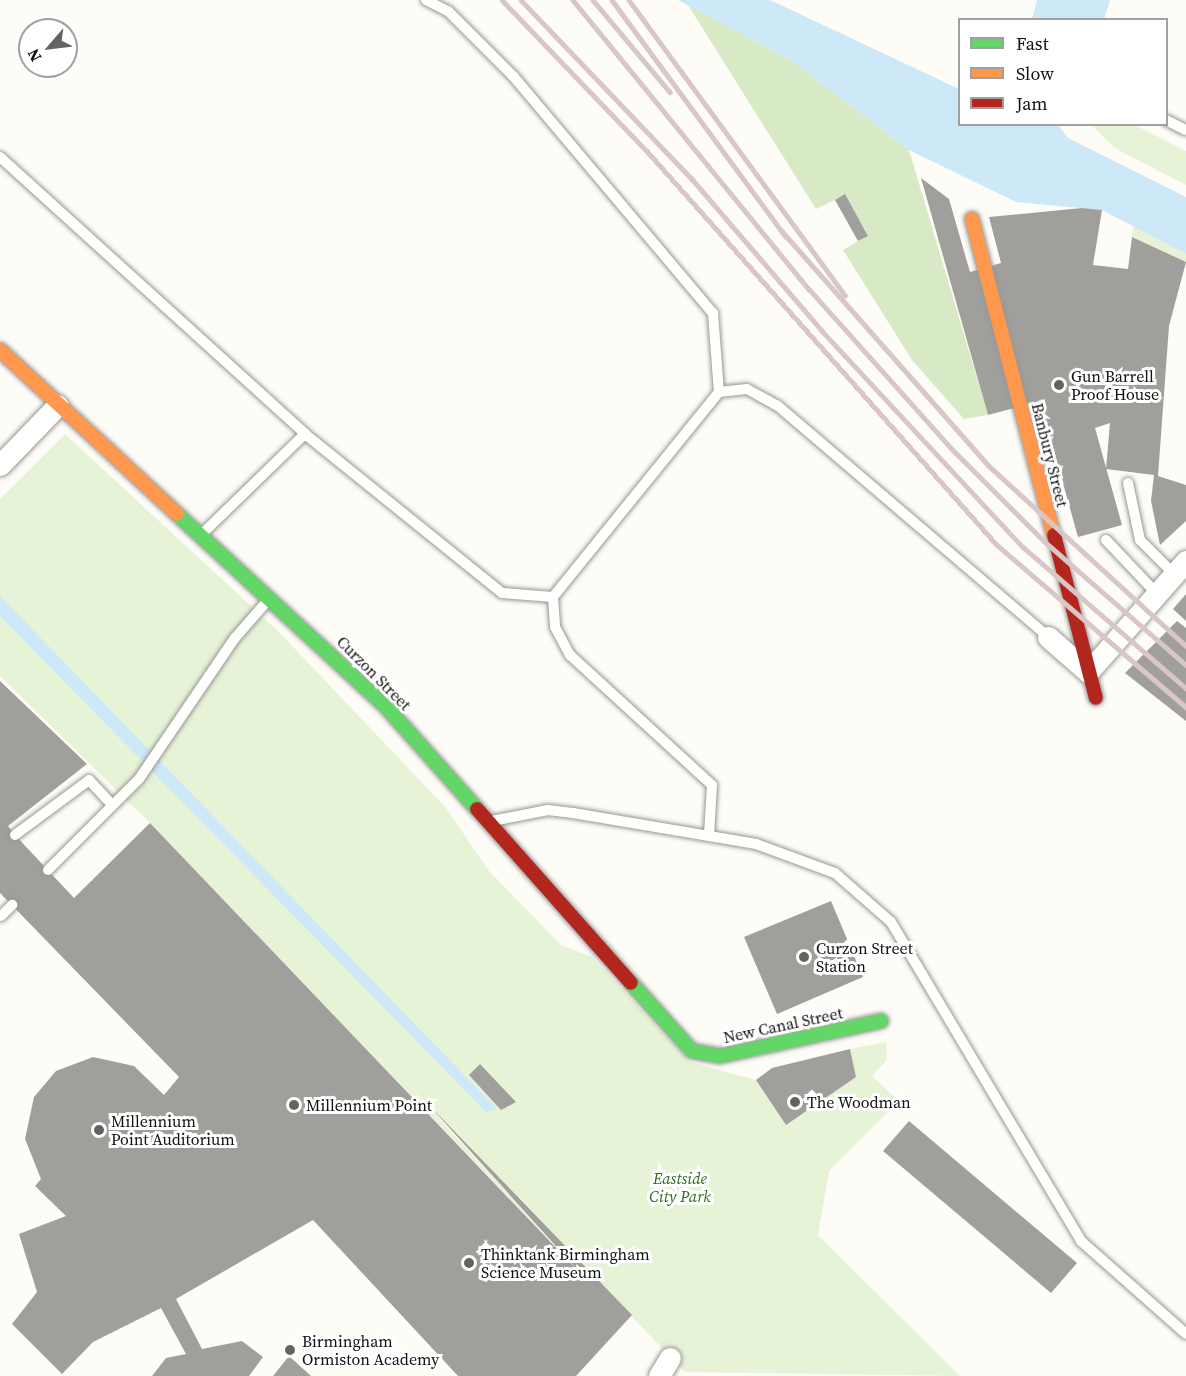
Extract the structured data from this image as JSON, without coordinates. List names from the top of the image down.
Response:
{
  "streets": {
    "street": ["Banbury Street", "Curzon Street", "New Canal Street"]
  },
  "crossings": [
    ["Curzon Street", "New Canal Street"]
  ],
  "parks": ["Eastside City Park"],
  "places": [
    "Gun Barrell Proof House",
    "Curzon Street Station",
    "The Woodman",
    "Millennium Point",
    "Millennium Point Auditorium",
    "Thinktank Birmingham Science Museum",
    "Birmingham Ormiston Academy"
  ],
  "legend": ["Fast", "Slow", "Jam"],
  "north": "bottom left"
}
